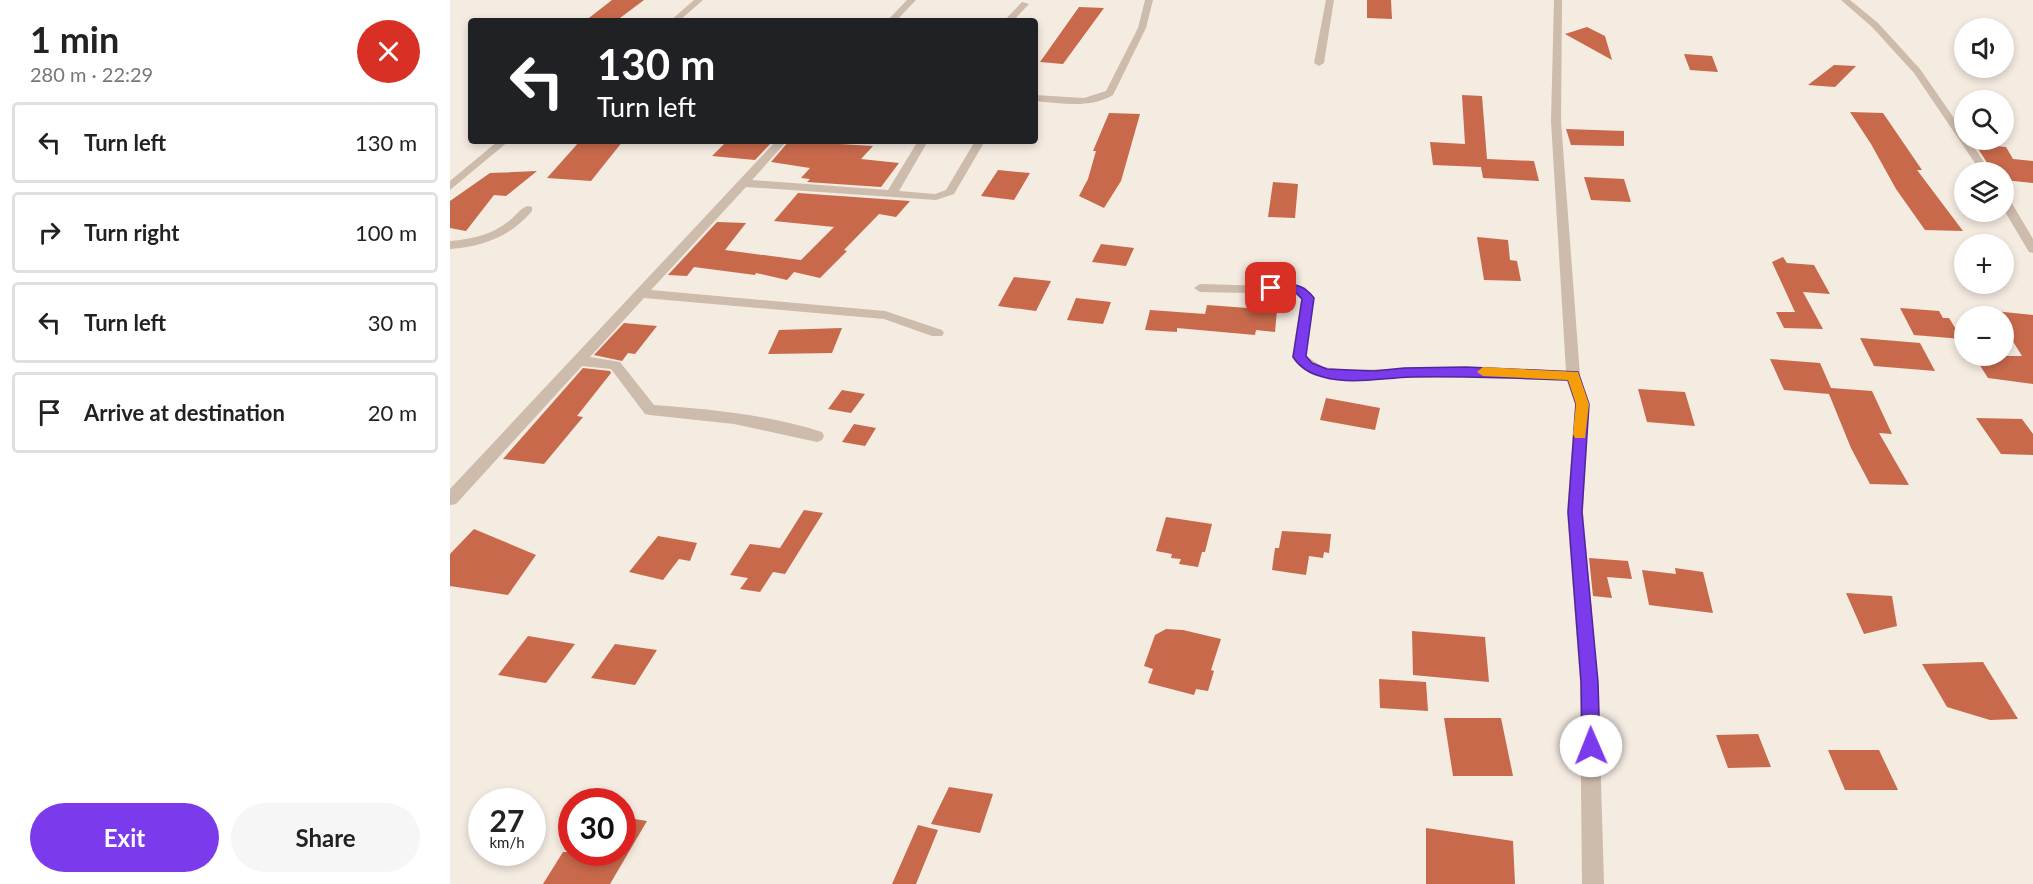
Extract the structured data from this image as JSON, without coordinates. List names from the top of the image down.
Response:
{
  "page": {
    "heading": ["1 min", "280 m · 22:29"],
    "map_buttons": ["+", "−"],
    "turn": ["130 m", "Turn left"],
    "list": [
      {
        "name": "Turn left",
        "value": "130 m"
      },
      {
        "name": "Turn right",
        "value": "100 m"
      },
      {
        "name": "Turn left",
        "value": "30 m"
      },
      {
        "name": "Arrive at destination",
        "value": "20 m"
      }
    ],
    "speed": "27 km/h",
    "limit": "30",
    "buttons": ["Exit", "Share"]
  }
}
